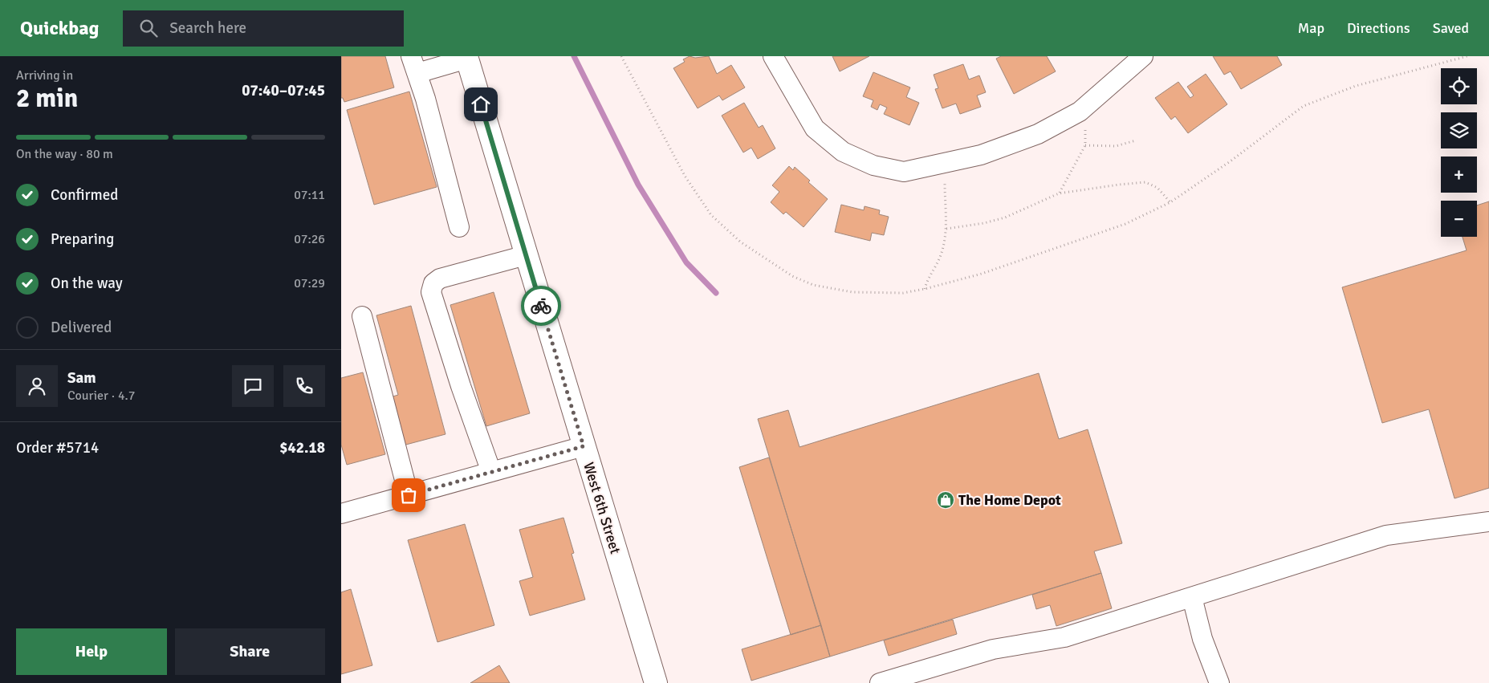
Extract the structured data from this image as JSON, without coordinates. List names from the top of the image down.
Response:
{
  "streets": {
    "main road": ["West 6th Street"]
  },
  "places": {
    "shop": ["The Home Depot"]
  },
  "page": {
    "header": "Quickbag",
    "search": "Search here",
    "nav": ["Map", "Directions", "Saved"],
    "heading": ["2 min", "Arriving in", "07:40–07:45"],
    "panel": [
      "Sam",
      "Courier · 4.7",
      "Order #5714",
      "$42.18"
    ],
    "map_buttons": ["+", "−"],
    "bar": "On the way · 80 m",
    "list": [
      ["Confirmed", "07:11"],
      ["Preparing", "07:26"],
      ["On the way", "07:29"],
      "Delivered"
    ],
    "buttons": ["Help", "Share"]
  }
}
